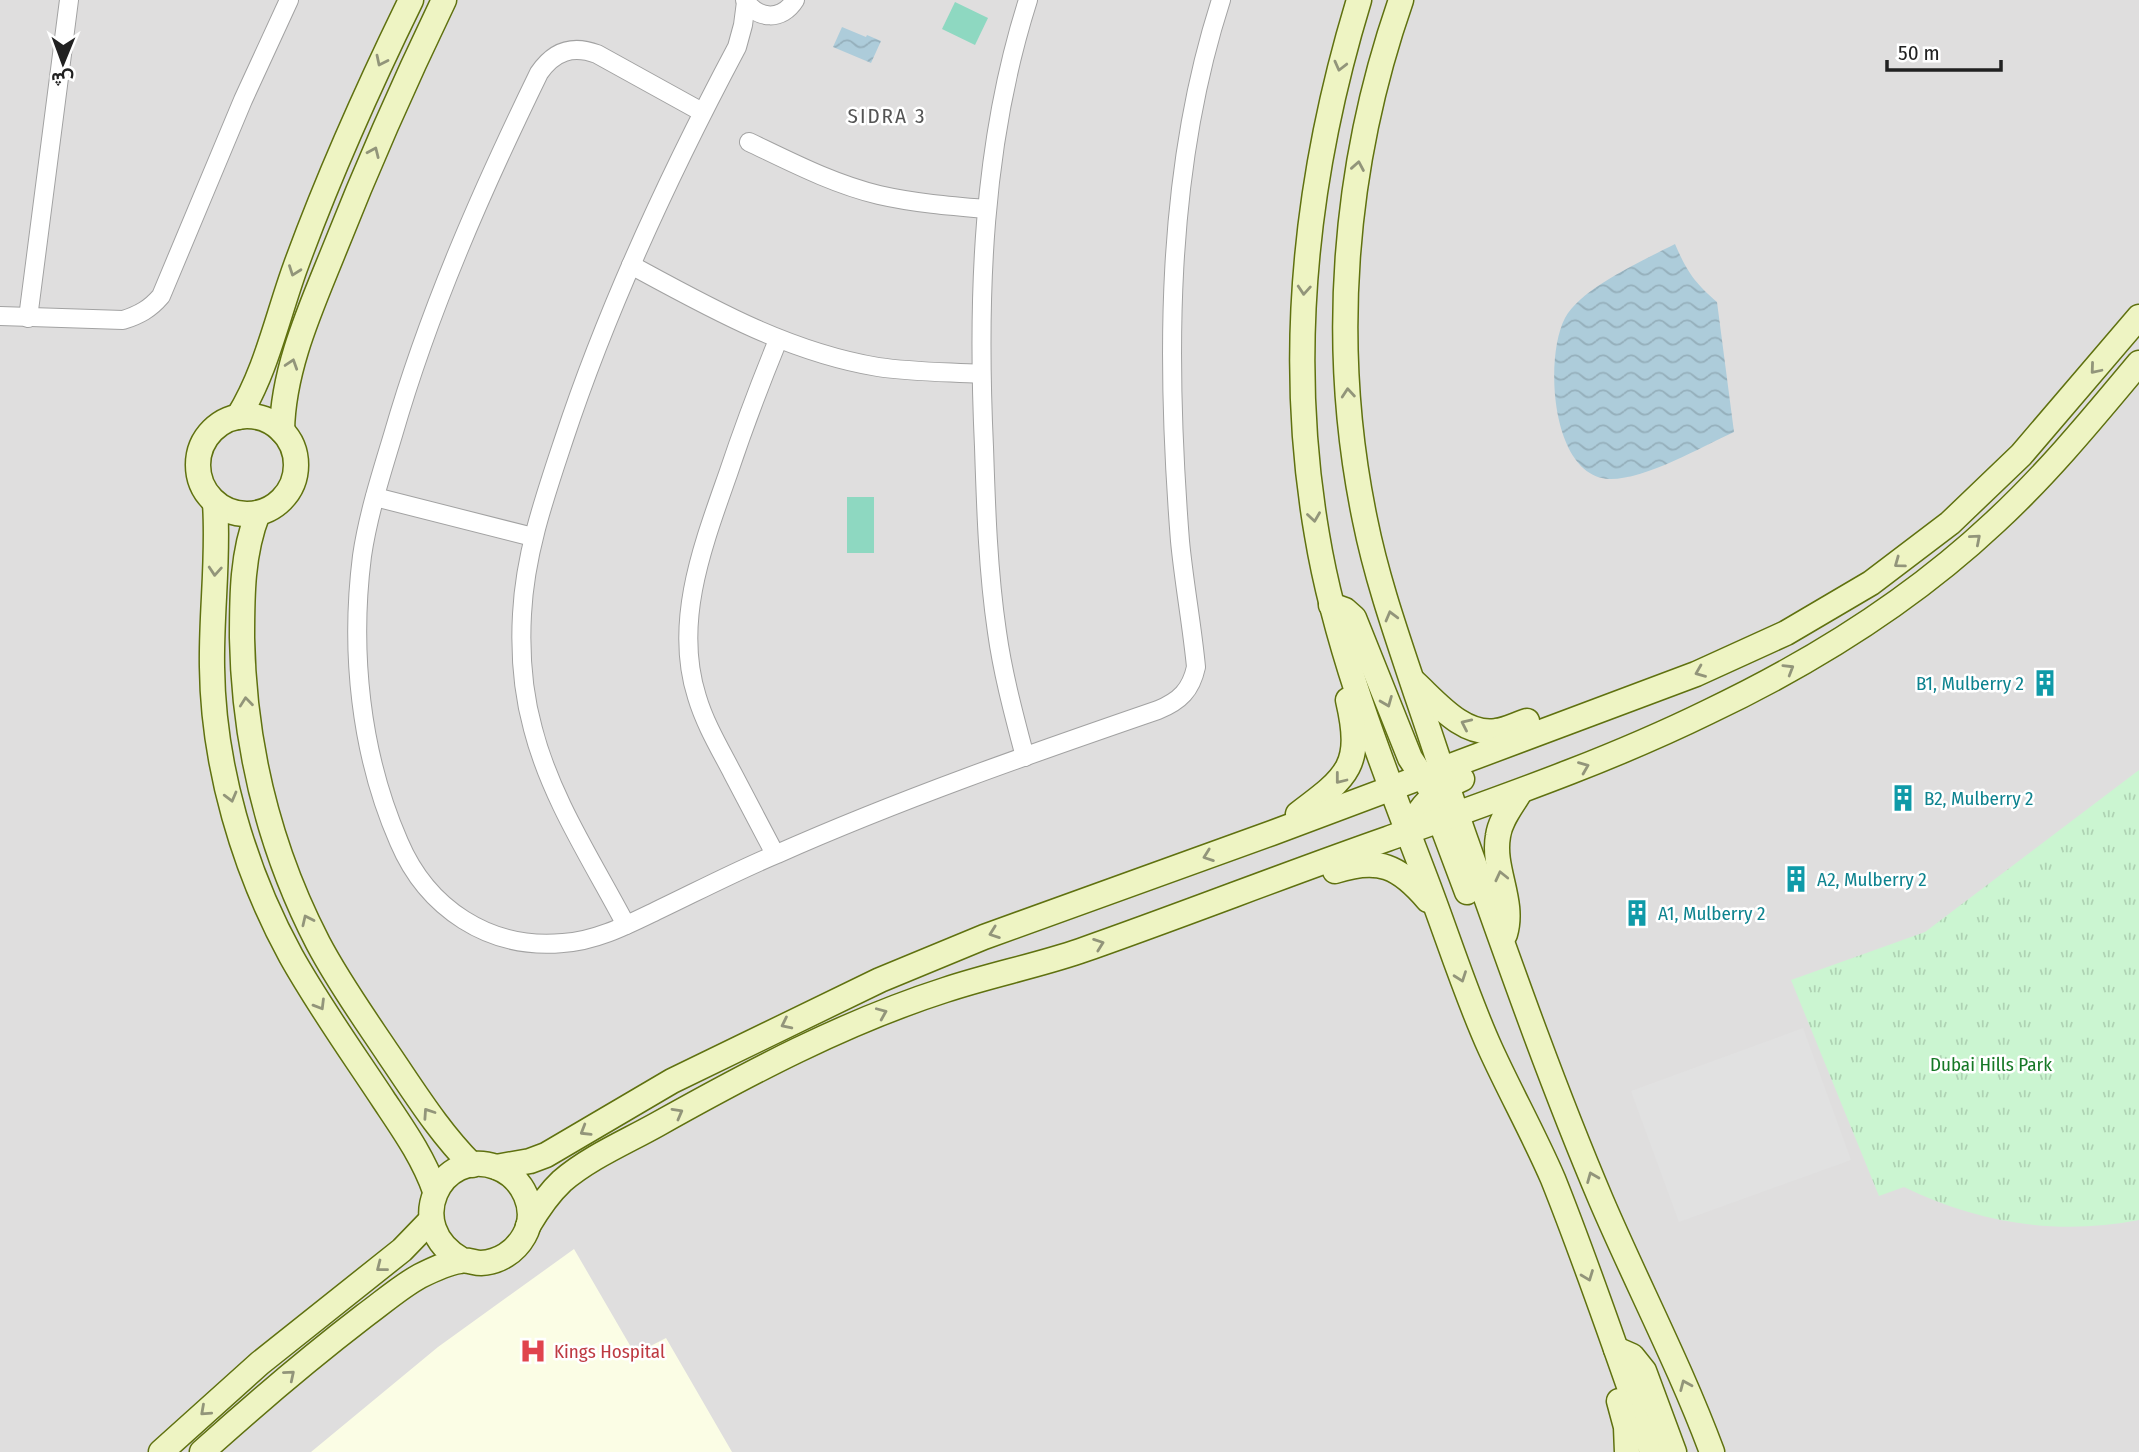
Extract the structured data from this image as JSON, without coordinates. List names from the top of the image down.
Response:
{
  "districts": ["SIDRA 3"],
  "parks": ["Dubai Hills Park"],
  "places": {
    "building": [
      "B1, Mulberry 2",
      "B2, Mulberry 2",
      "A2, Mulberry 2",
      "A1, Mulberry 2"
    ],
    "hospital": ["Kings Hospital"]
  },
  "scale_bar": "50 m",
  "north": "bottom"
}
